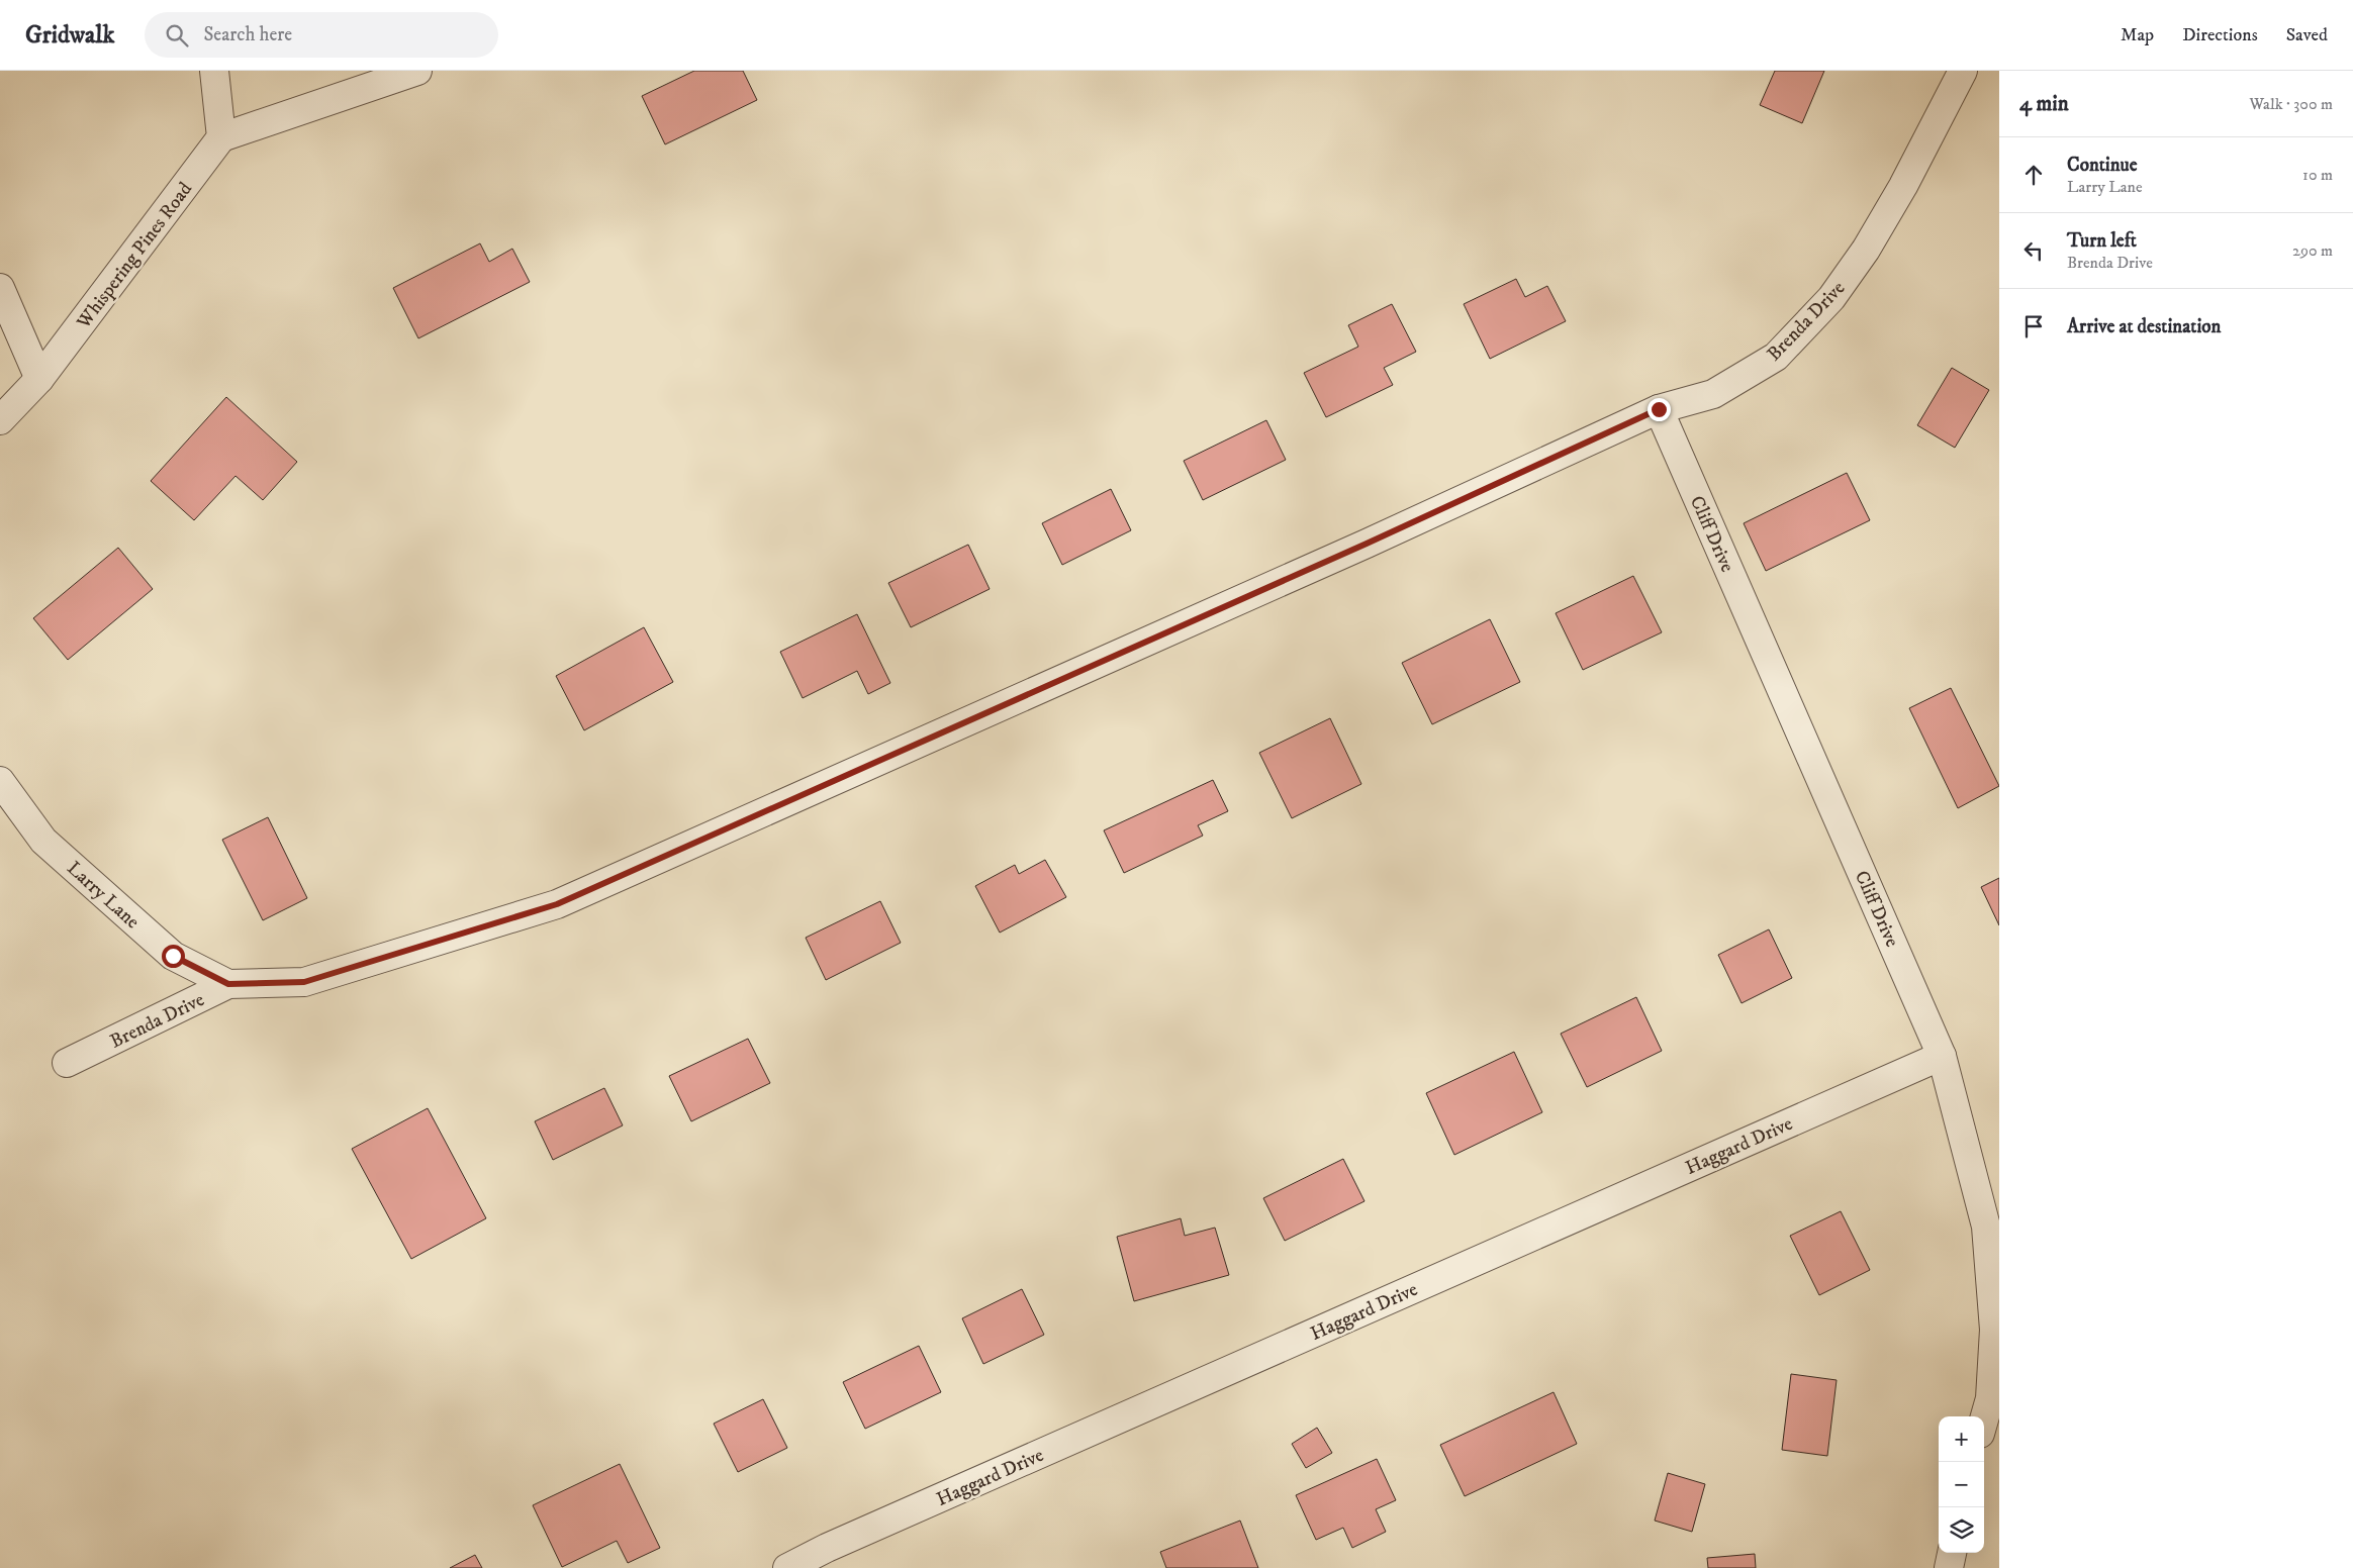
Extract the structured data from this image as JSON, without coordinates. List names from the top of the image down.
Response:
{
  "streets": {
    "street": [
      "Whispering Pines Road",
      "Brenda Drive",
      "Cliff Drive",
      "Larry Lane",
      "Haggard Drive"
    ]
  },
  "crossings": [
    ["Brenda Drive", "Cliff Drive"],
    ["Brenda Drive", "Larry Lane"],
    ["Cliff Drive", "Haggard Drive"]
  ],
  "page": {
    "header": "Gridwalk",
    "search": "Search here",
    "nav": ["Map", "Directions", "Saved"],
    "heading": ["4 min", "Walk · 300 m"],
    "list": [
      ["Continue", "Larry Lane", "10 m"],
      ["Turn left", "Brenda Drive", "290 m"],
      "Arrive at destination"
    ],
    "map_buttons": ["+", "−"]
  }
}
